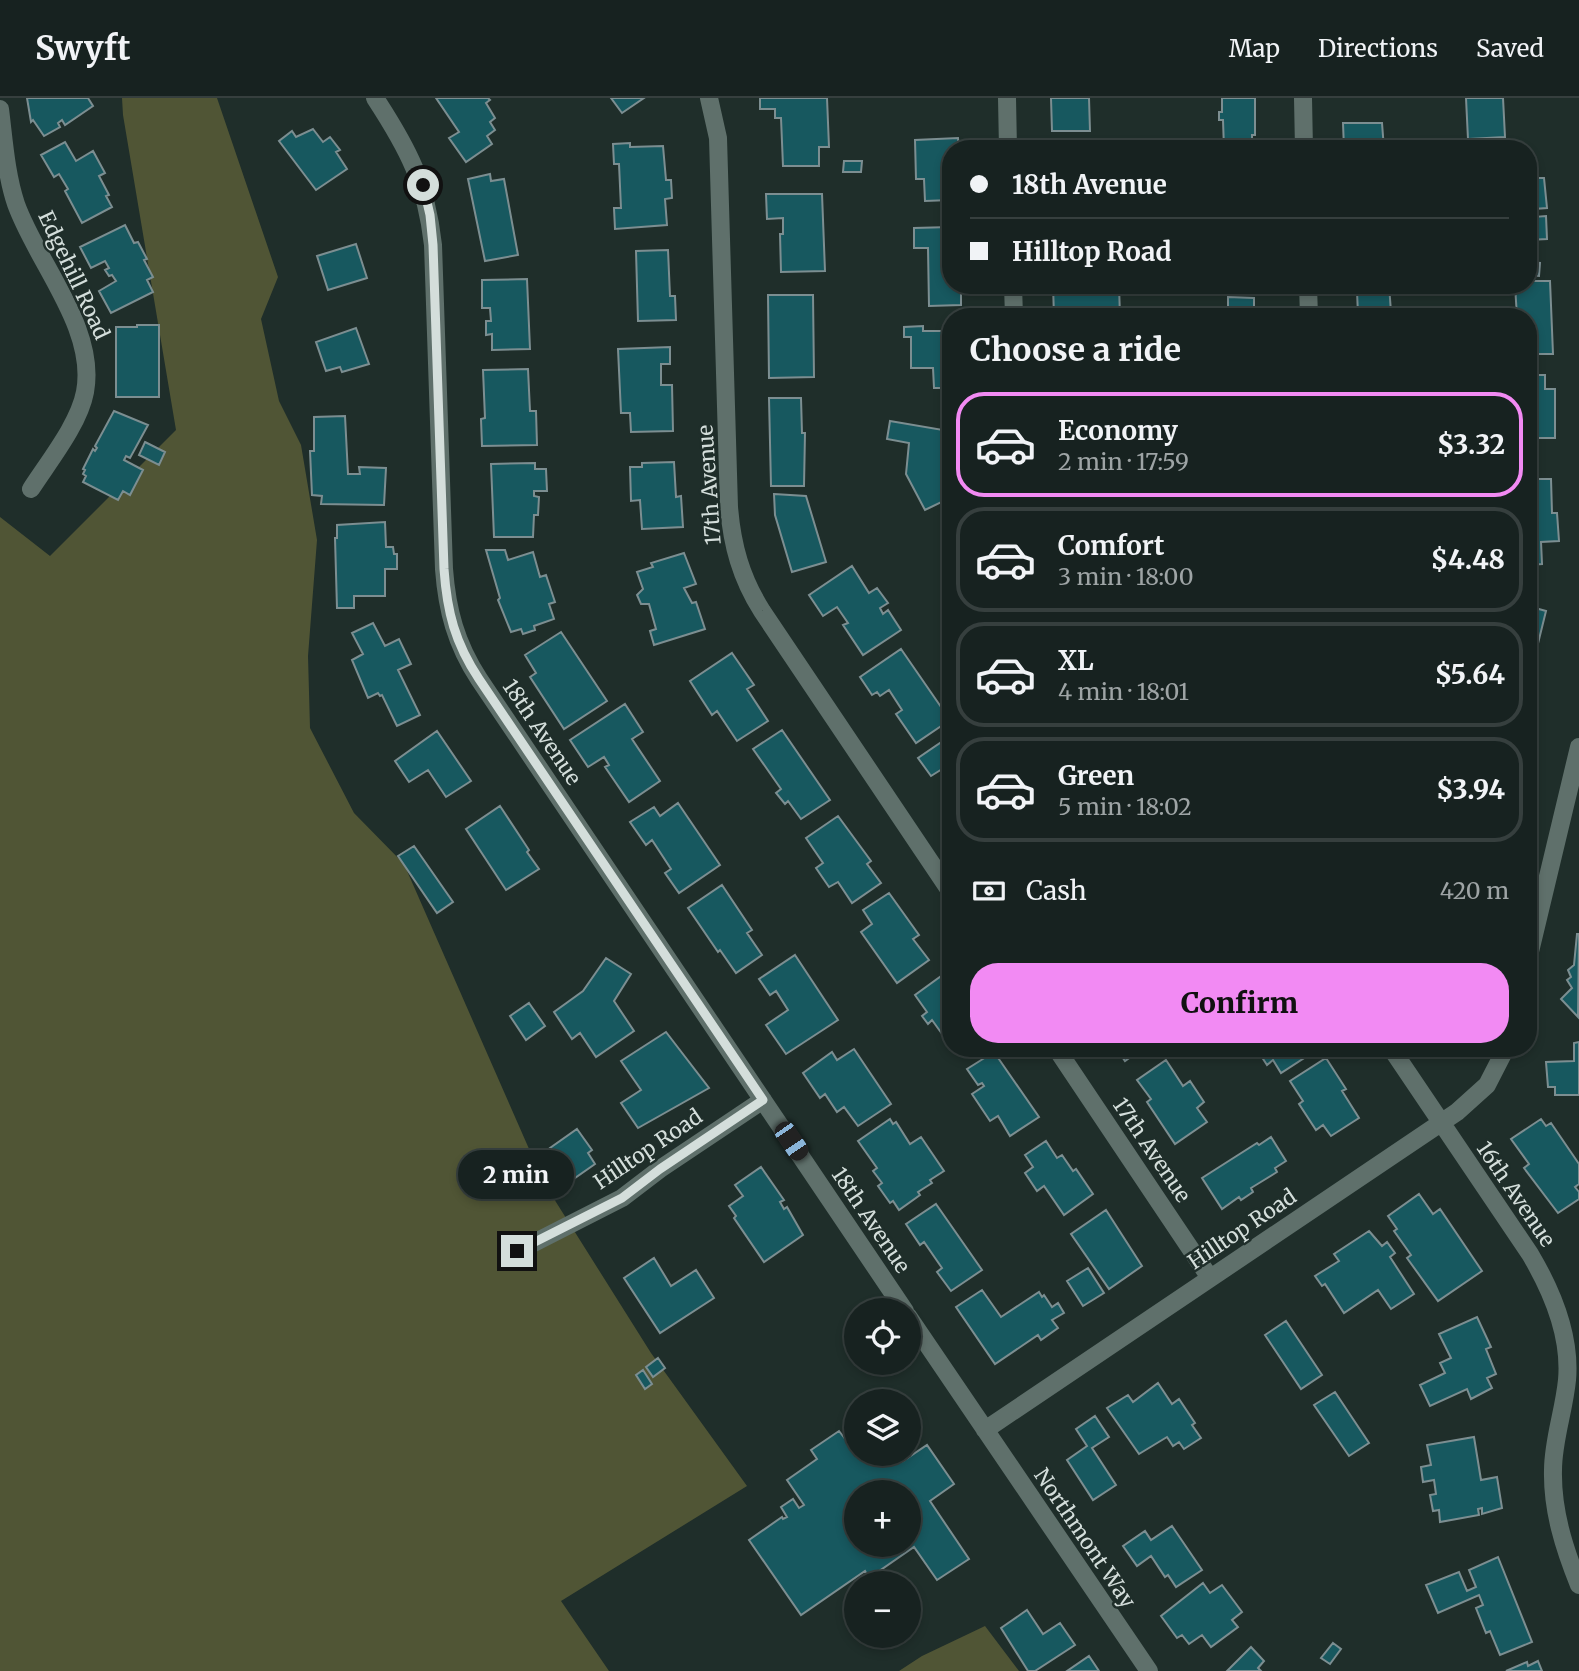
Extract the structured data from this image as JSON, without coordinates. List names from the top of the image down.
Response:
{
  "streets": {
    "street": [
      "Edgehill Road",
      "17th Avenue",
      "18th Avenue",
      "Hilltop Road",
      "16th Avenue",
      "Northmont Way"
    ]
  },
  "crossings": [
    ["17th Avenue", "Hilltop Road"],
    ["18th Avenue", "Hilltop Road"],
    ["Hilltop Road", "16th Avenue"],
    ["Hilltop Road", "Northmont Way"]
  ],
  "page": {
    "header": "Swyft",
    "nav": ["Map", "Directions", "Saved"],
    "banner": ["18th Avenue", "Hilltop Road"],
    "heading": "Choose a ride",
    "list": [
      {
        "name": "Economy",
        "note": "2 min · 17:59",
        "value": "$3.32"
      },
      {
        "name": "Comfort",
        "note": "3 min · 18:00",
        "value": "$4.48"
      },
      {
        "name": "XL",
        "note": "4 min · 18:01",
        "value": "$5.64"
      },
      {
        "name": "Green",
        "note": "5 min · 18:02",
        "value": "$3.94"
      }
    ],
    "pay": ["Cash", "420 m"],
    "buttons": "Confirm",
    "bubble": "2 min",
    "map_buttons": ["+", "−"]
  }
}
